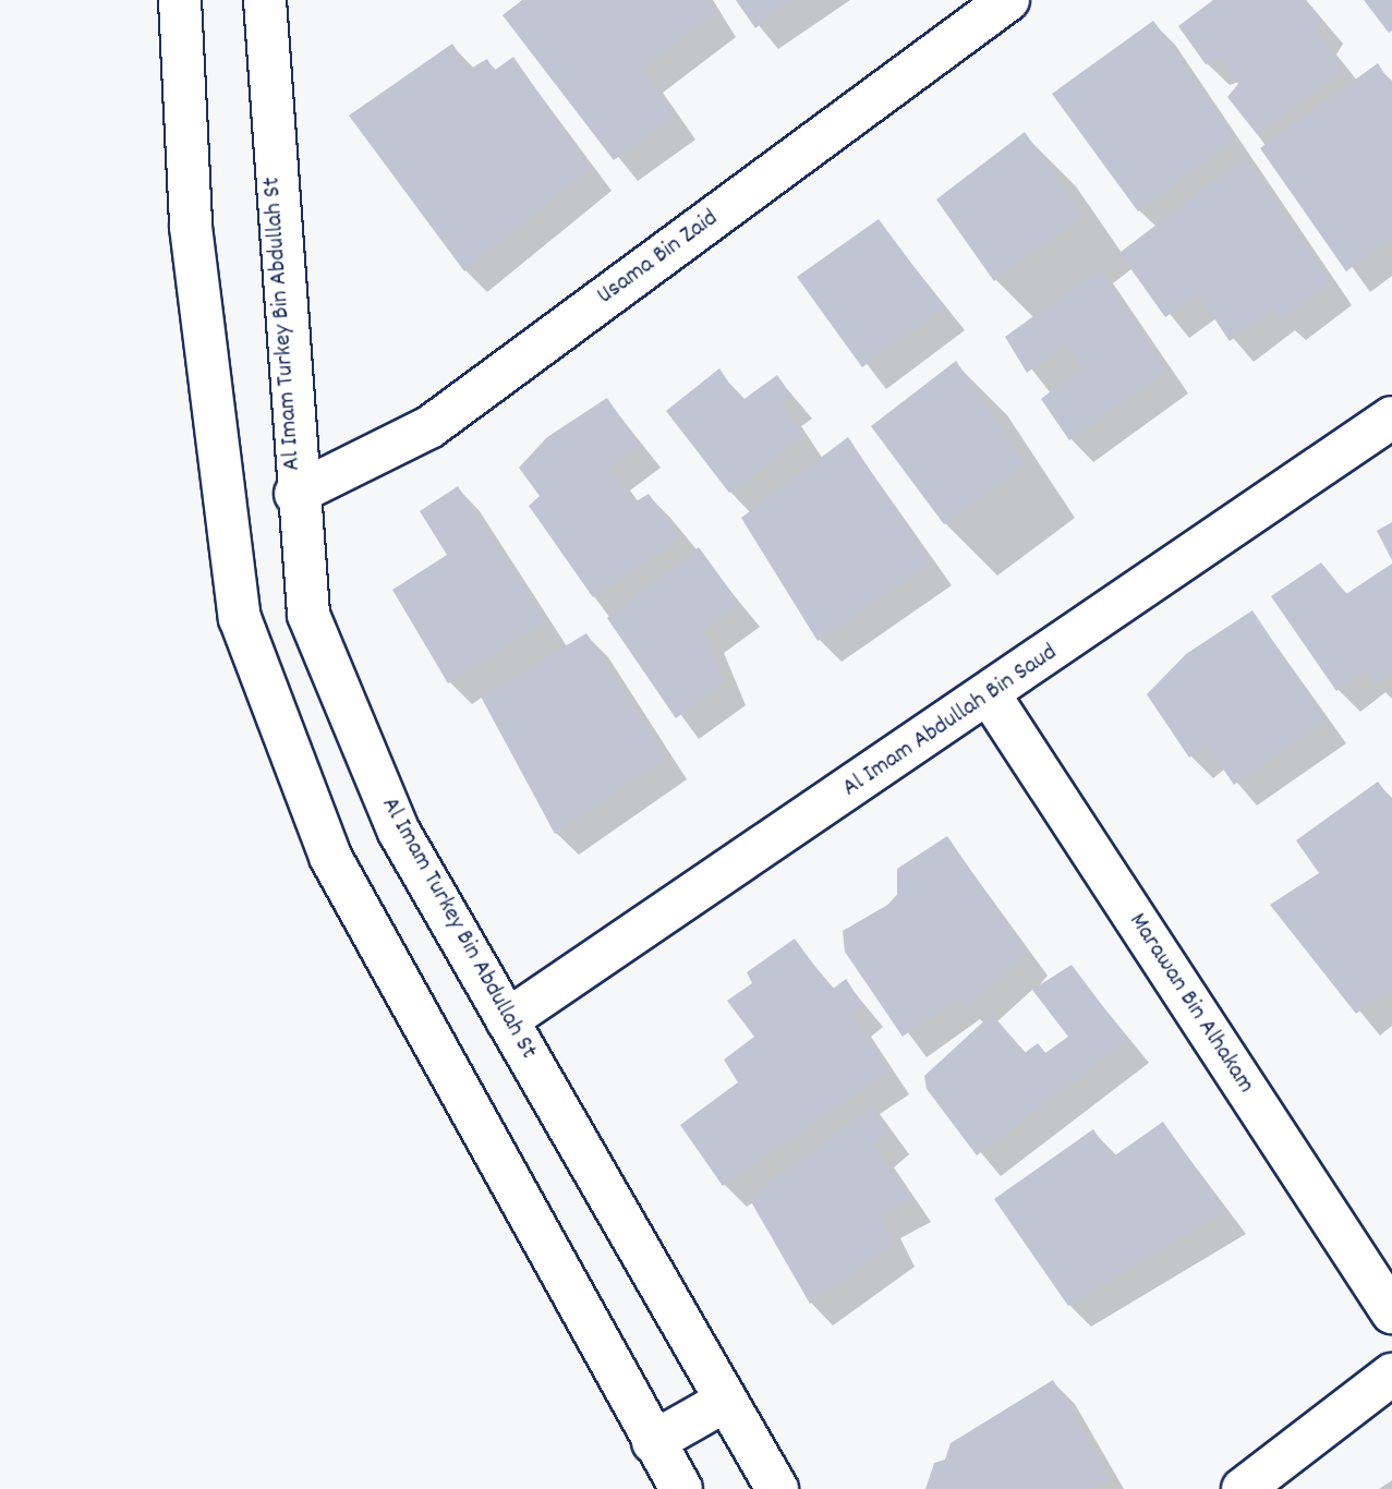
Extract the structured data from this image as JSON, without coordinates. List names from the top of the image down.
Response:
{
  "streets": {
    "street": [
      "Usama Bin Zaid",
      "Al Imam Turkey Bin Abdullah St",
      "Al Imam Abdullah Bin Saud",
      "Marawan Bin Alhakam"
    ]
  },
  "crossings": [
    ["Usama Bin Zaid", "Al Imam Turkey Bin Abdullah St"],
    ["Al Imam Turkey Bin Abdullah St", "Al Imam Abdullah Bin Saud"],
    ["Al Imam Abdullah Bin Saud", "Marawan Bin Alhakam"]
  ]
}
